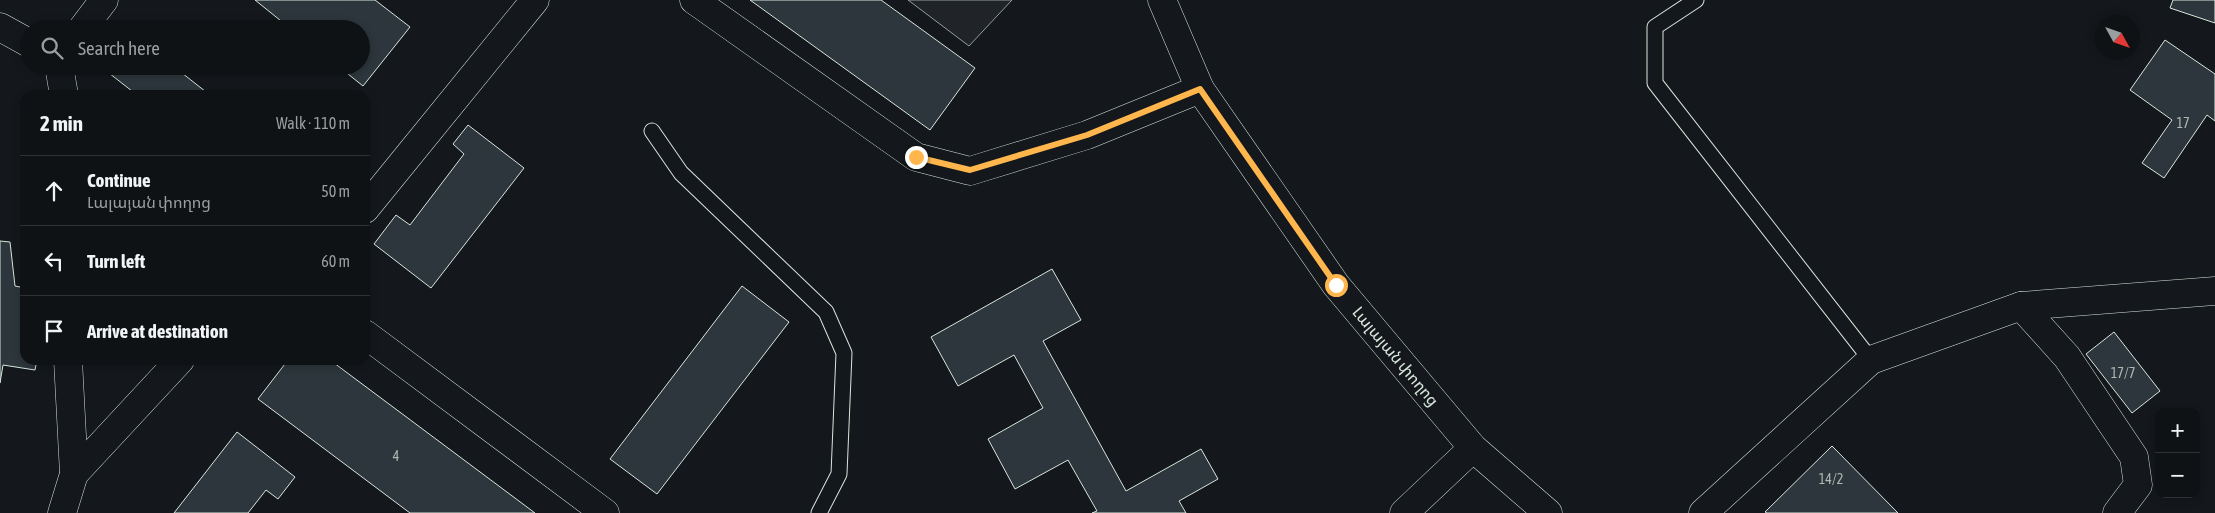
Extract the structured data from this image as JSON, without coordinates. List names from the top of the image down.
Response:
{
  "streets": {
    "street": ["Լալայան փողոց"]
  },
  "house_numbers": [
    "17",
    "17/7",
    "4",
    "14/2"
  ],
  "north": "bottom right",
  "page": {
    "search": "Search here",
    "heading": ["2 min", "Walk · 110 m"],
    "list": [
      ["Continue", "Լալայան փողոց", "50 m"],
      ["Turn left", "60 m"],
      "Arrive at destination"
    ],
    "map_buttons": ["+", "−"]
  }
}
